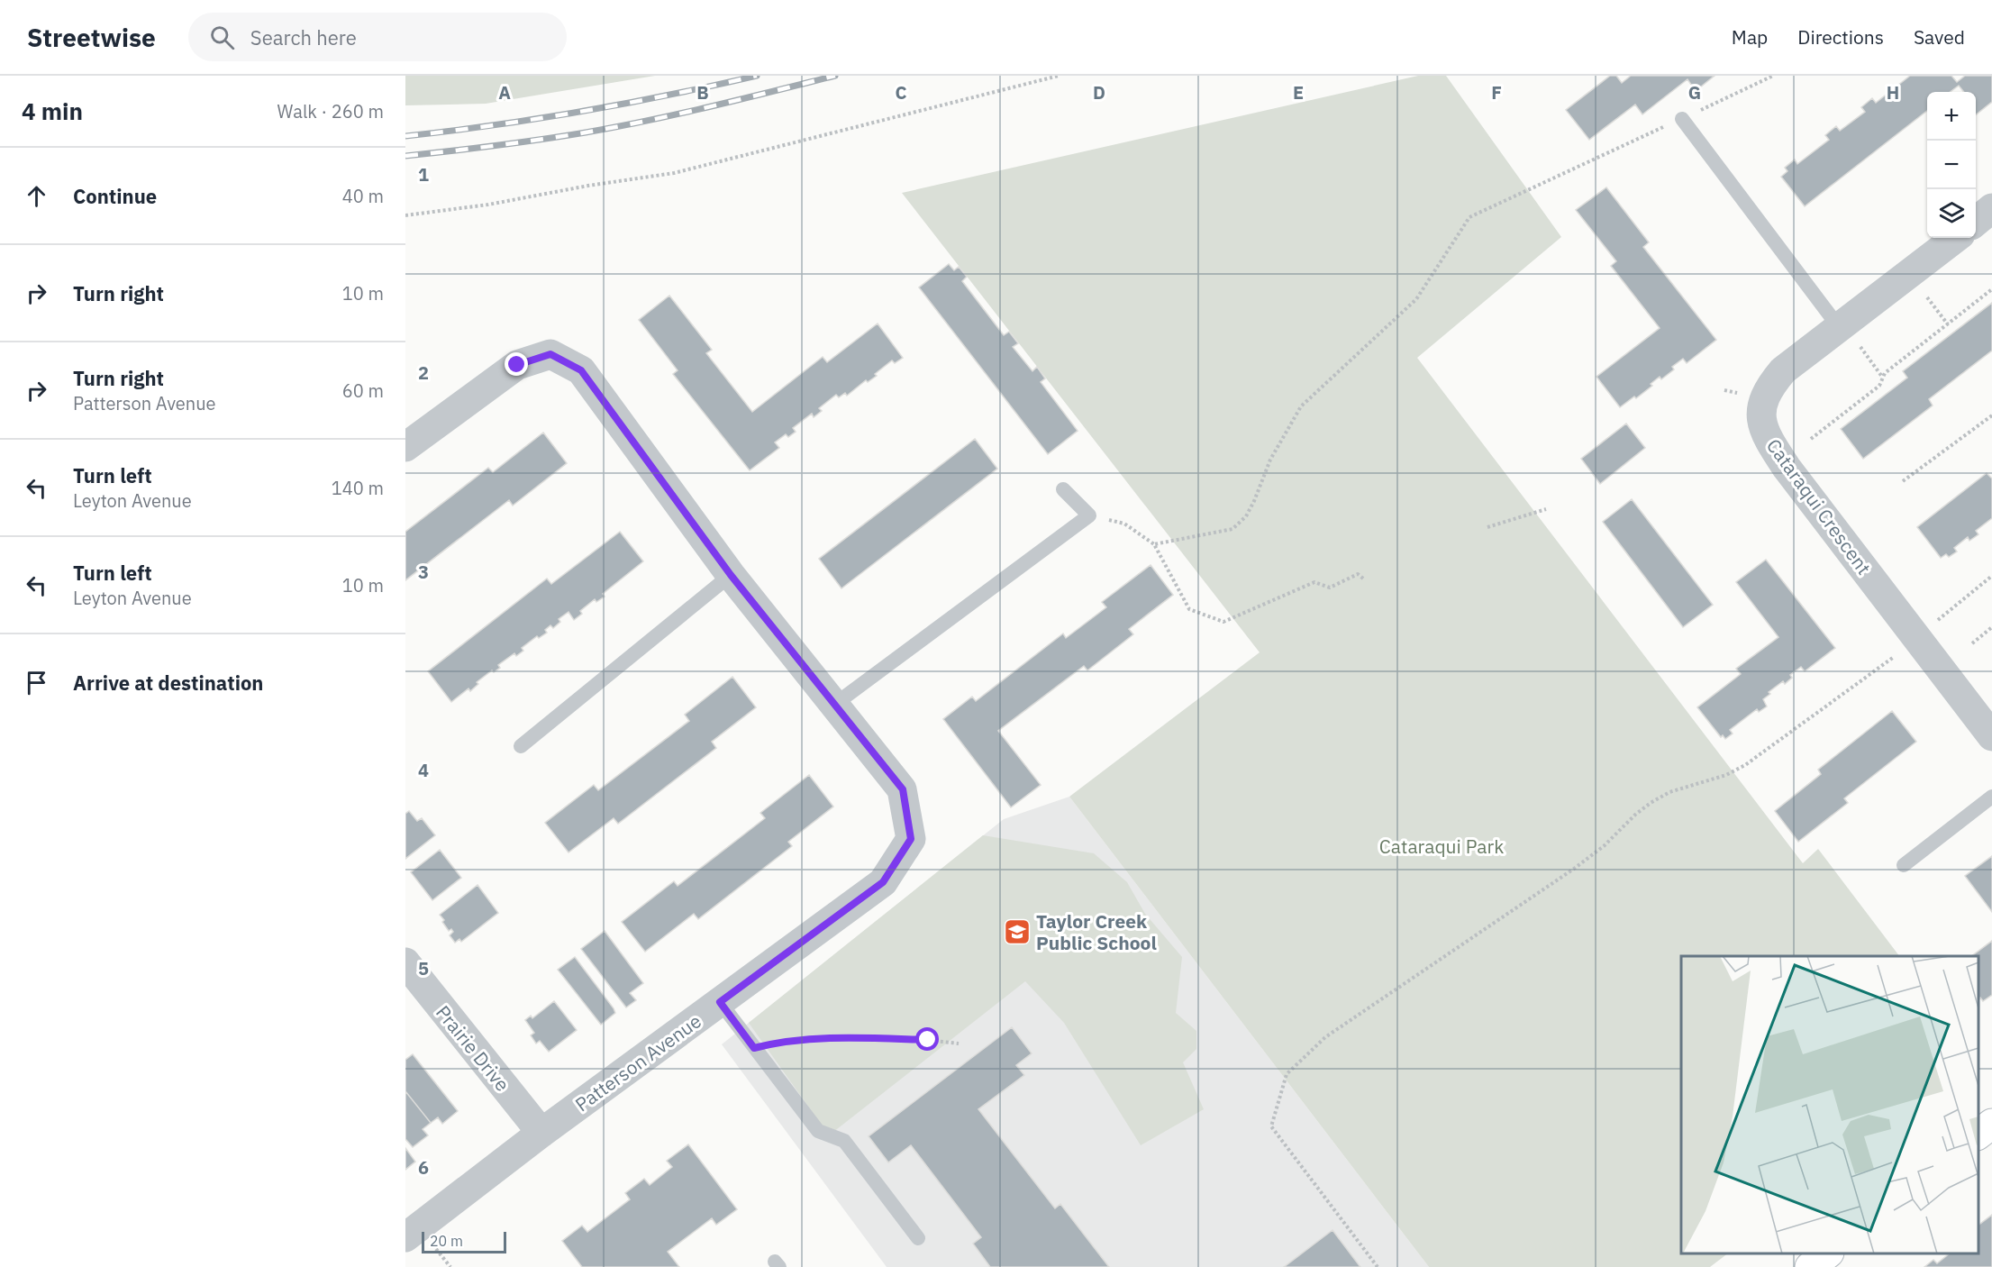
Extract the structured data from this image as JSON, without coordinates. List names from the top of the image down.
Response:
{
  "streets": {
    "street": ["Cataraqui Crescent", "Prairie Drive", "Patterson Avenue"]
  },
  "crossings": [
    ["Prairie Drive", "Patterson Avenue"]
  ],
  "parks": ["Cataraqui Park"],
  "places": {
    "school or university": ["Taylor Creek Public School"]
  },
  "scale_bar": "20 m",
  "page": {
    "header": "Streetwise",
    "search": "Search here",
    "nav": ["Map", "Directions", "Saved"],
    "heading": ["4 min", "Walk · 260 m"],
    "map_buttons": ["+", "−"],
    "list": [
      ["Continue", "40 m"],
      ["Turn right", "10 m"],
      ["Turn right", "Patterson Avenue", "60 m"],
      ["Turn left", "Leyton Avenue", "140 m"],
      ["Turn left", "Leyton Avenue", "10 m"],
      "Arrive at destination"
    ],
    "scale": "20 m"
  },
  "grid": {
    "columns": [
      "A",
      "B",
      "C",
      "D",
      "E",
      "F",
      "G",
      "H"
    ],
    "rows": [
      "1",
      "2",
      "3",
      "4",
      "5",
      "6"
    ]
  }
}
